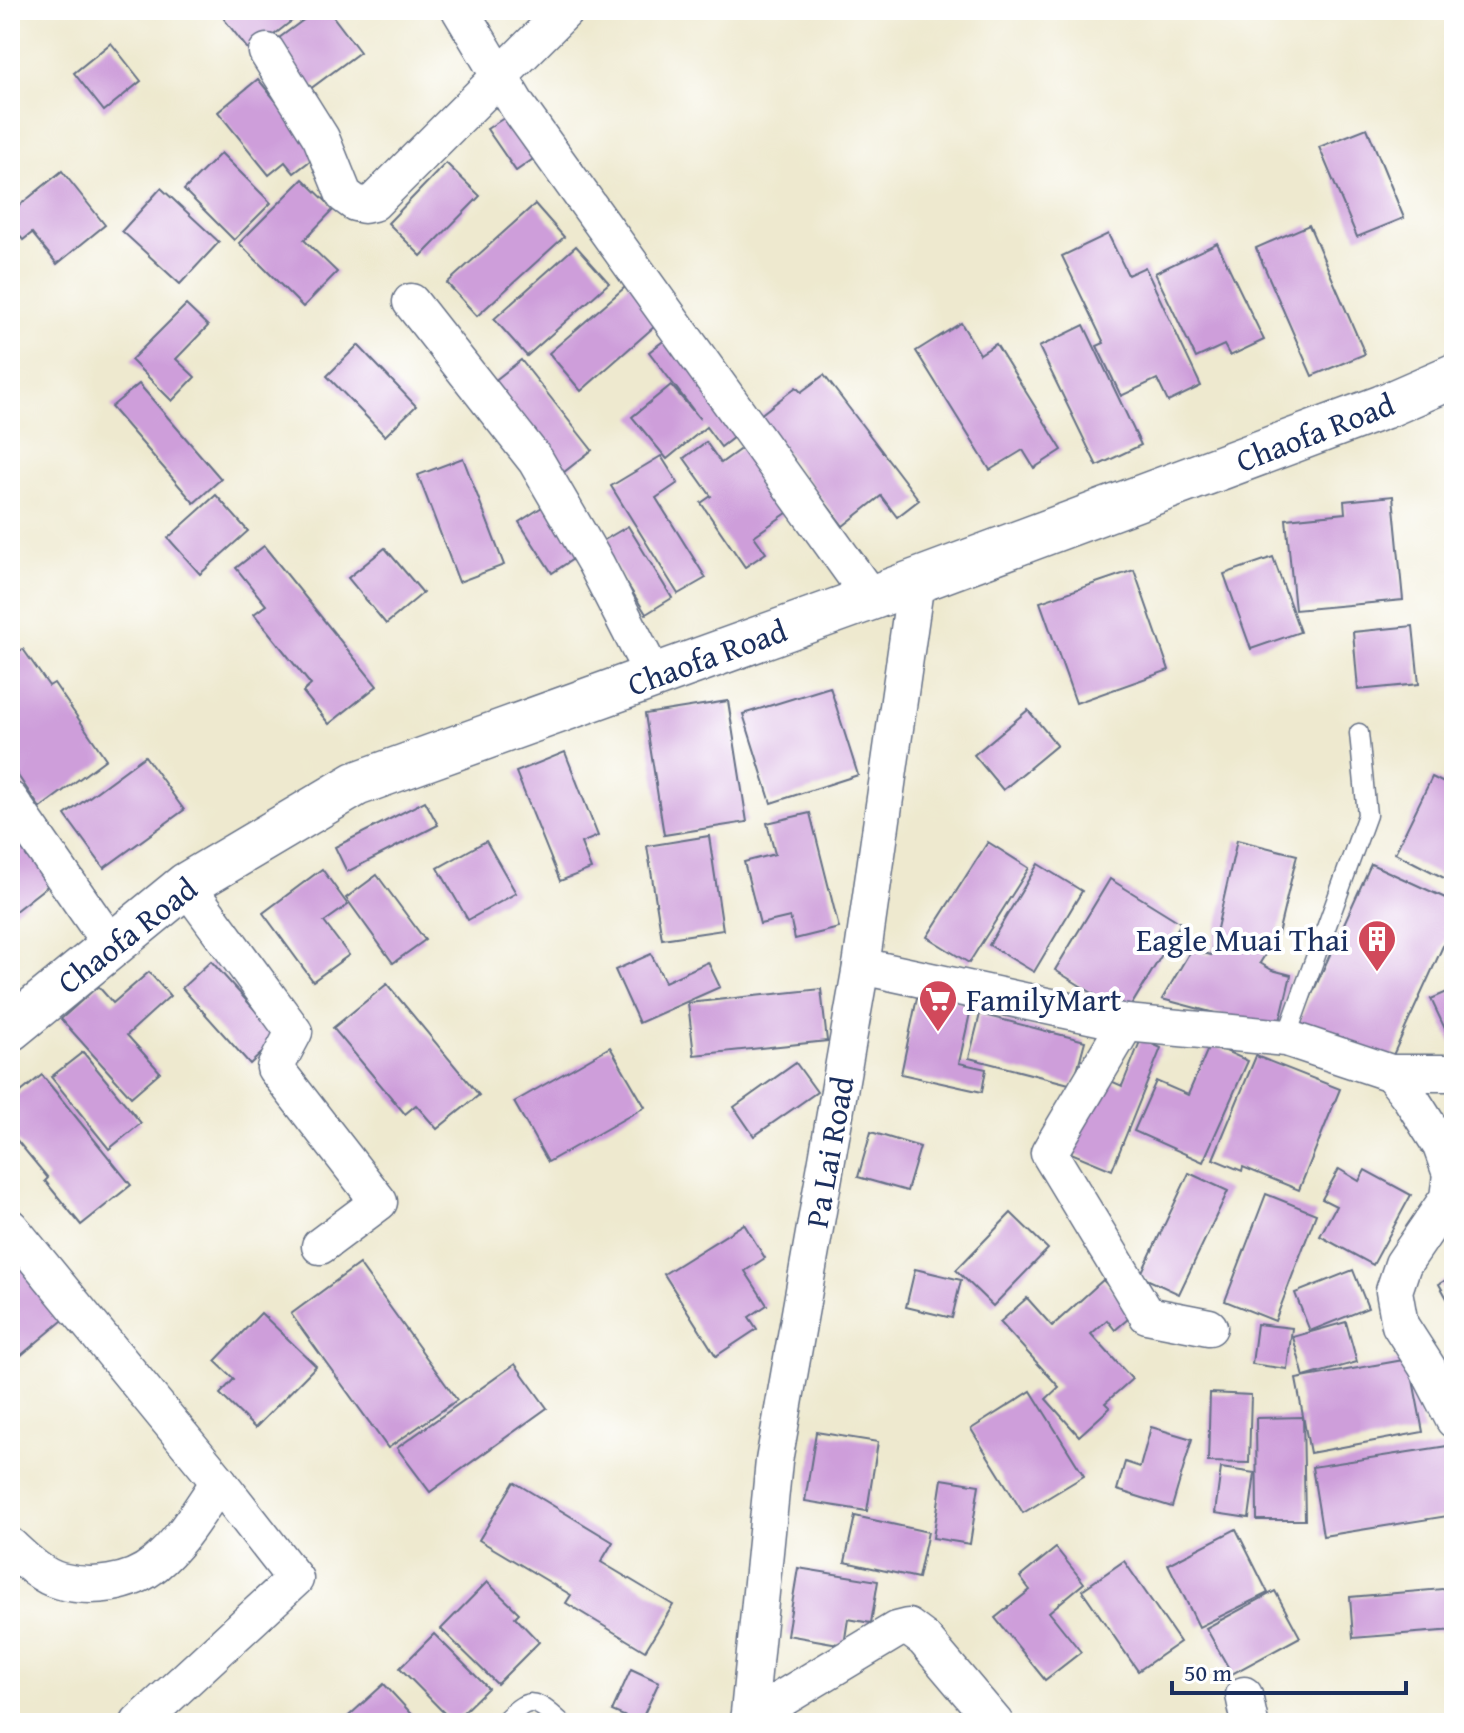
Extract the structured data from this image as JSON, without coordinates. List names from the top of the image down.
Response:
{
  "streets": {
    "main road": ["Chaofa Road"],
    "street": ["Pa Lai Road"]
  },
  "crossings": [
    ["Chaofa Road", "Pa Lai Road"]
  ],
  "places": {
    "building": ["Eagle Muai Thai"],
    "supermarket": ["FamilyMart"]
  },
  "scale_bar": "50 m"
}
